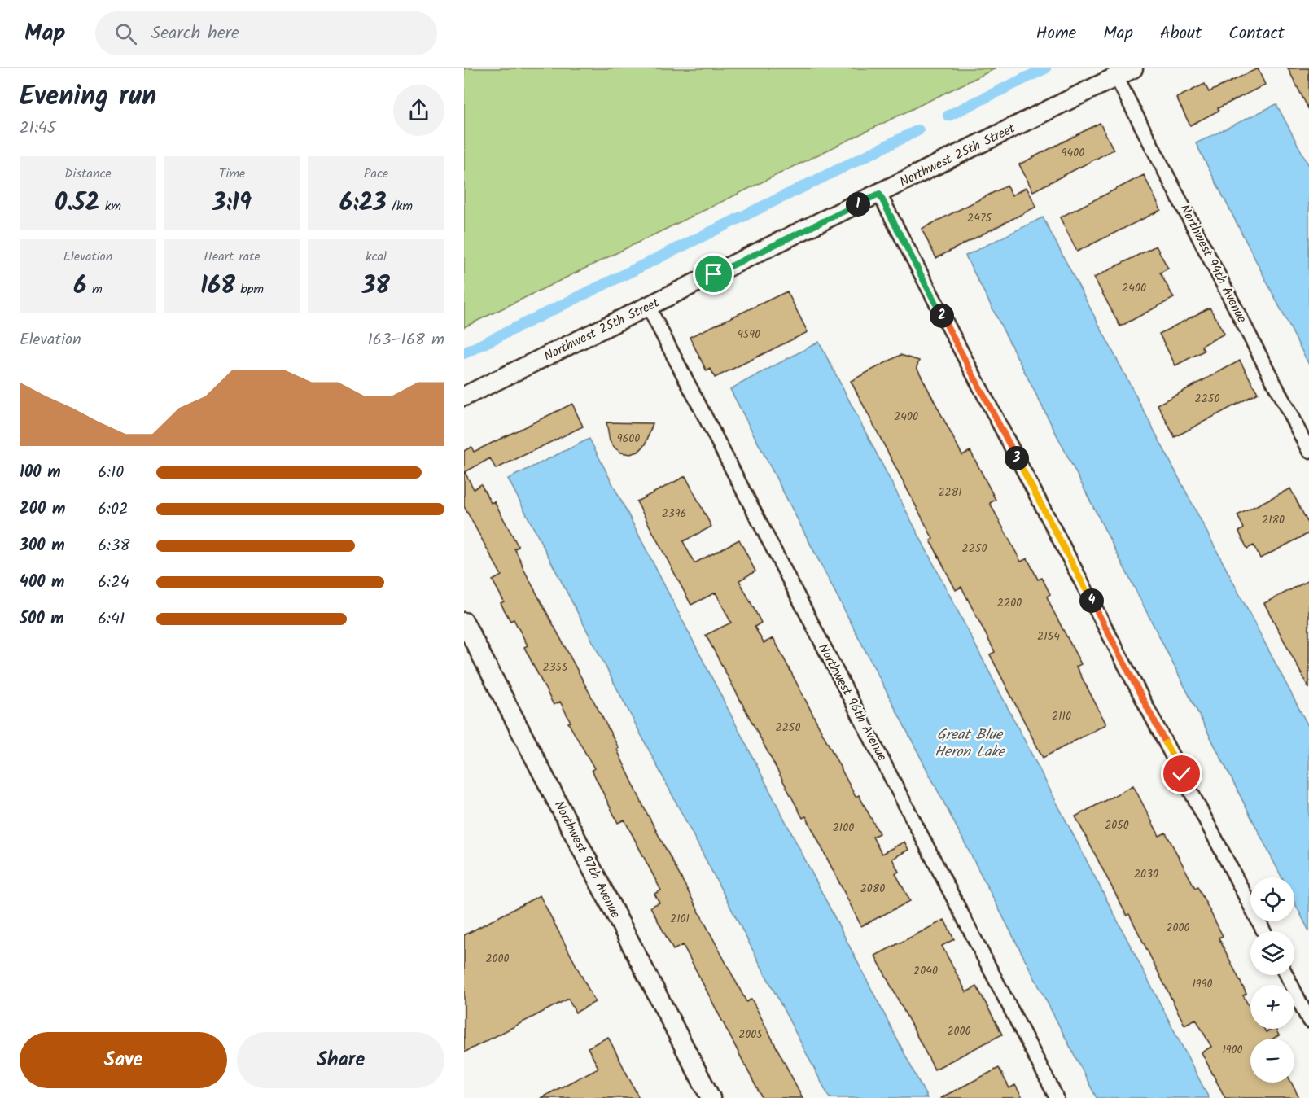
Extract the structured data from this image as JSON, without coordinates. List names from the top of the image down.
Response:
{
  "streets": {
    "main road": ["Northwest 25th Street", "Northwest 97th Avenue"],
    "street": ["Northwest 94th Avenue", "Northwest 96th Avenue"]
  },
  "crossings": [
    ["Northwest 25th Street", "Northwest 94th Avenue"],
    ["Northwest 25th Street", "Northwest 96th Avenue"]
  ],
  "water": ["Great Blue Heron Lake"],
  "house_numbers": [
    "9400",
    "2475",
    "2400",
    "9590",
    "2250",
    "2400",
    "9600",
    "2281",
    "2396",
    "2180",
    "2250",
    "2200",
    "2154",
    "2355",
    "2110",
    "2250",
    "2050",
    "2100",
    "2030",
    "2080",
    "2101",
    "2000",
    "2000",
    "2040",
    "1990",
    "2000",
    "2005",
    "1900"
  ],
  "page": {
    "header": "Map",
    "search": "Search here",
    "nav": [
      "Home",
      "Map",
      "About",
      "Contact"
    ],
    "heading": ["Evening run", "21:45"],
    "stats": [
      ["Distance", "0.52 km"],
      ["Time", "3:19"],
      ["Pace", "6:23 /km"],
      ["Elevation", "6 m"],
      ["Heart rate", "168 bpm"],
      ["kcal", "38"]
    ],
    "pins": [
      "1",
      "2",
      "3",
      "4"
    ],
    "chart": ["Elevation", "163–168 m"],
    "list": [
      {
        "name": "100 m",
        "note": "6:10"
      },
      {
        "name": "200 m",
        "note": "6:02"
      },
      {
        "name": "300 m",
        "note": "6:38"
      },
      {
        "name": "400 m",
        "note": "6:24"
      },
      {
        "name": "500 m",
        "note": "6:41"
      }
    ],
    "map_buttons": ["+", "−"],
    "buttons": ["Save", "Share"]
  }
}
